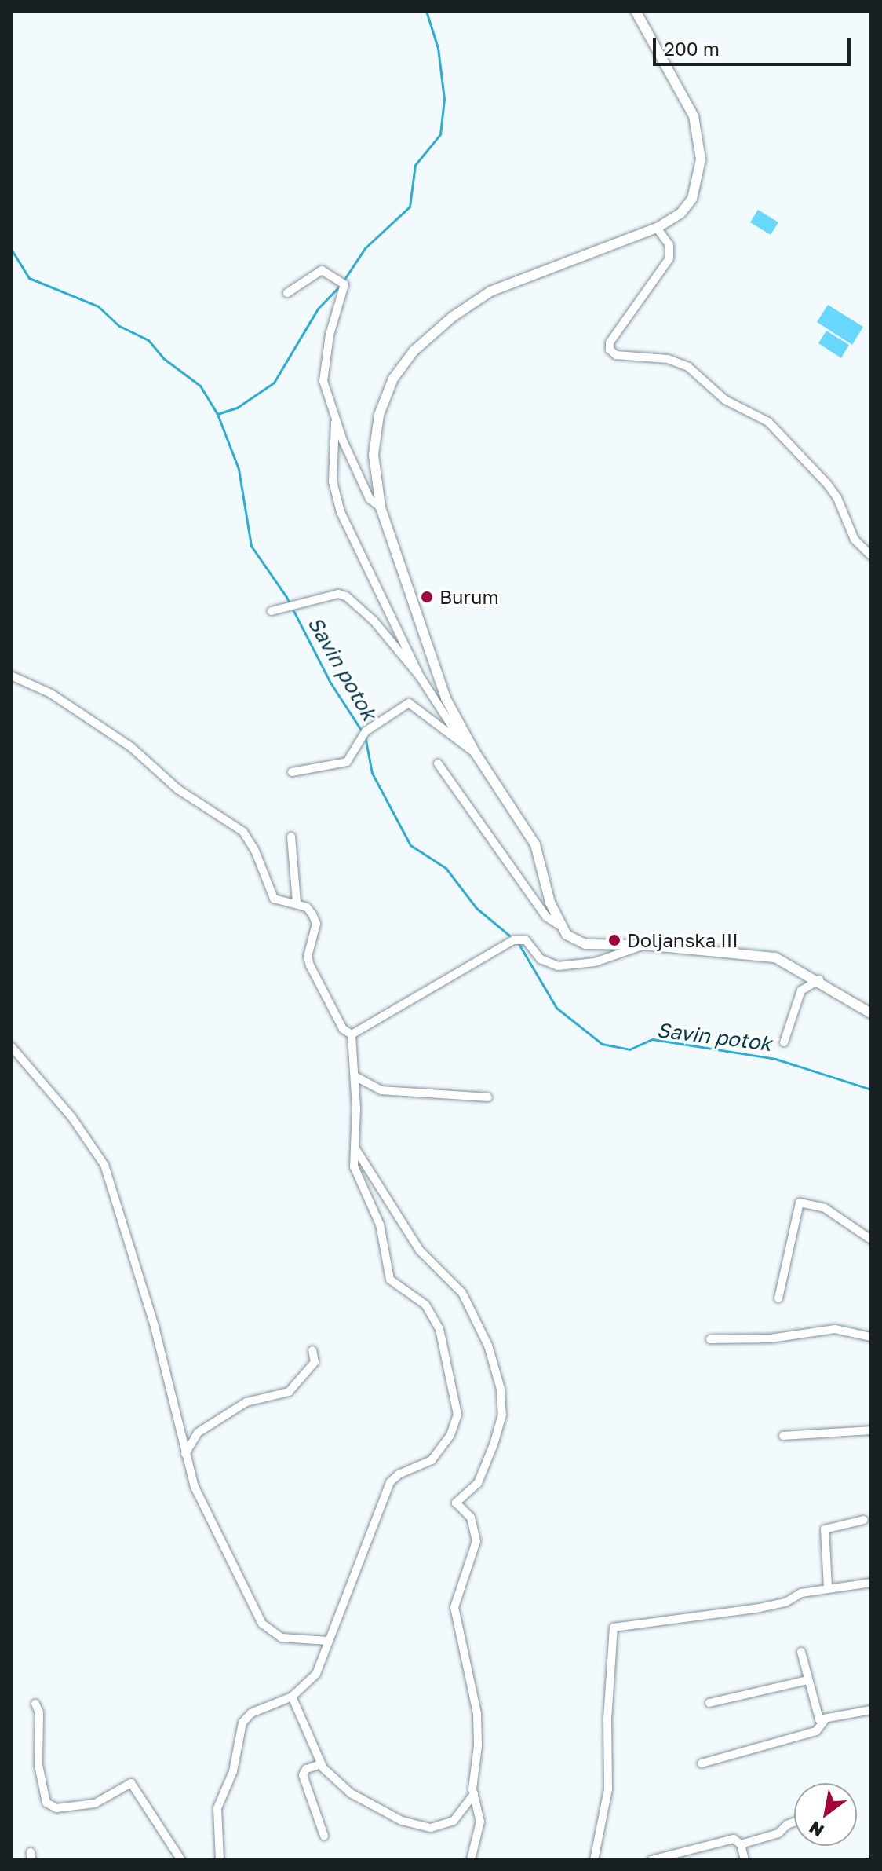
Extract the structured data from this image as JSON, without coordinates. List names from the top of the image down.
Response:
{
  "water": ["Savin potok"],
  "places": ["Burum", "Doljanska III"],
  "scale_bar": "200 m",
  "north": "bottom left"
}
